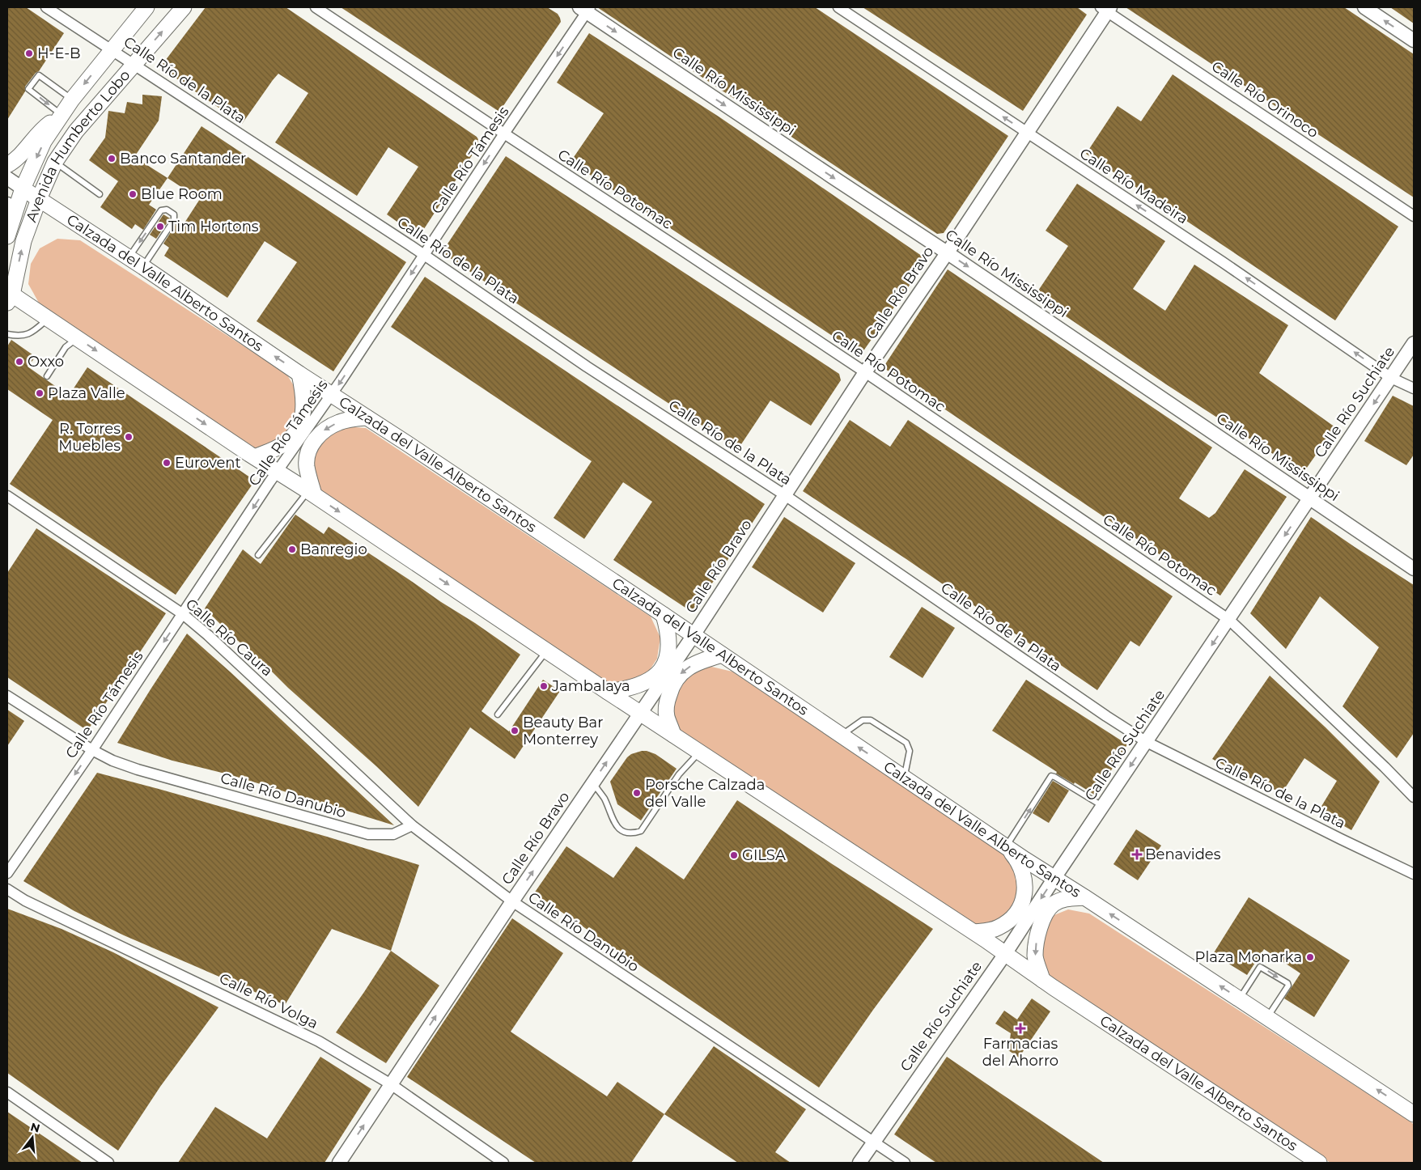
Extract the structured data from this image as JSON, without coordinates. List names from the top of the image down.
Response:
{
  "streets": {
    "main road": ["Avenida Humberto Lobo", "Calzada del Valle Alberto Santos"],
    "street": [
      "Calle Río de la Plata",
      "Calle Río Mississippi",
      "Calle Río Orinoco",
      "Calle Río Támesis",
      "Calle Río Madeira",
      "Calle Río Potomac",
      "Calle Río Bravo",
      "Calle Río Suchiate",
      "Calle Río Caura",
      "Calle Río Danubio",
      "Calle Río Volga"
    ]
  },
  "crossings": [
    ["Calle Río de la Plata", "Avenida Humberto Lobo"],
    ["Calle Río de la Plata", "Calle Río Támesis"],
    ["Calle Río de la Plata", "Calle Río Bravo"],
    ["Calle Río de la Plata", "Calle Río Suchiate"],
    ["Calle Río Mississippi", "Calle Río Támesis"],
    ["Calle Río Mississippi", "Calle Río Bravo"],
    ["Calle Río Mississippi", "Calle Río Suchiate"],
    ["Calle Río Orinoco", "Calle Río Bravo"],
    ["Avenida Humberto Lobo", "Calzada del Valle Alberto Santos"],
    ["Calle Río Támesis", "Calle Río Potomac"],
    ["Calle Río Támesis", "Calzada del Valle Alberto Santos"],
    ["Calle Río Támesis", "Calle Río Caura"],
    ["Calle Río Támesis", "Calle Río Danubio"],
    ["Calle Río Madeira", "Calle Río Bravo"],
    ["Calle Río Madeira", "Calle Río Suchiate"],
    ["Calle Río Potomac", "Calle Río Bravo"],
    ["Calle Río Potomac", "Calle Río Suchiate"],
    ["Calzada del Valle Alberto Santos", "Calle Río Bravo"],
    ["Calzada del Valle Alberto Santos", "Calle Río Suchiate"],
    ["Calle Río Bravo", "Calle Río Danubio"],
    ["Calle Río Bravo", "Calle Río Volga"],
    ["Calle Río Suchiate", "Calle Río Danubio"],
    ["Calle Río Caura", "Calle Río Danubio"]
  ],
  "one_way": [
    "Calle Río Mississippi",
    "Calle Río Támesis",
    "Calle Río Madeira",
    "Calle Río Bravo",
    "Calle Río Suchiate"
  ],
  "places": {
    "other": [
      "H-E-B",
      "Banco Santander",
      "Blue Room",
      "Tim Hortons",
      "Oxxo",
      "Plaza Valle",
      "R. Torres Muebles",
      "Eurovent",
      "Banregio",
      "Jambalaya",
      "Beauty Bar Monterrey",
      "Porsche Calzada del Valle",
      "GILSA",
      "Plaza Monarka"
    ],
    "health": ["Benavides", "Farmacias del Ahorro"]
  },
  "north": "top"
}
